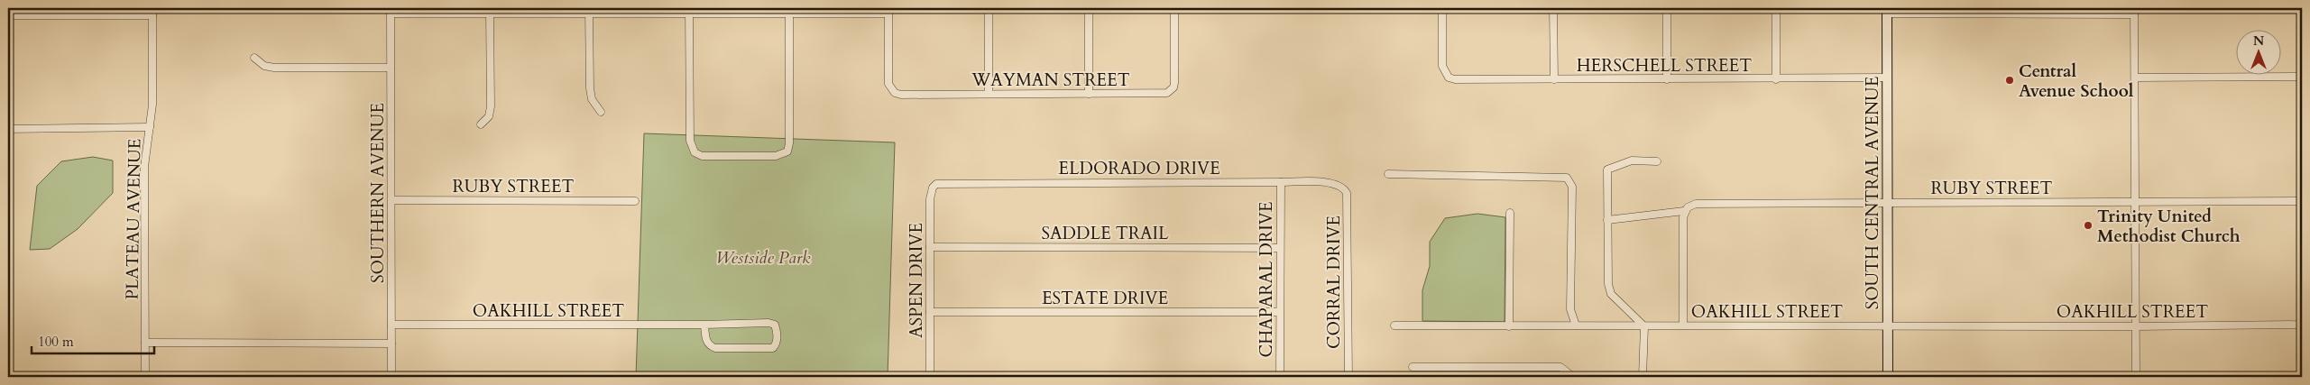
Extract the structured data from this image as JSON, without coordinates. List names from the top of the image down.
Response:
{
  "streets": {
    "street": [
      "HERSCHELL STREET",
      "WAYMAN STREET",
      "ELDORADO DRIVE",
      "RUBY STREET",
      "SOUTHERN AVENUE",
      "SOUTH CENTRAL AVENUE",
      "PLATEAU AVENUE",
      "SADDLE TRAIL",
      "CHAPARAL DRIVE",
      "ASPEN DRIVE",
      "CORRAL DRIVE",
      "ESTATE DRIVE",
      "OAKHILL STREET"
    ]
  },
  "crossings": [
    ["HERSCHELL STREET", "SOUTH CENTRAL AVENUE"],
    ["ELDORADO DRIVE", "CHAPARAL DRIVE"],
    ["ELDORADO DRIVE", "ASPEN DRIVE"],
    ["ELDORADO DRIVE", "CORRAL DRIVE"],
    ["RUBY STREET", "SOUTHERN AVENUE"],
    ["RUBY STREET", "SOUTH CENTRAL AVENUE"],
    ["SOUTHERN AVENUE", "OAKHILL STREET"],
    ["SOUTH CENTRAL AVENUE", "OAKHILL STREET"],
    ["SADDLE TRAIL", "CHAPARAL DRIVE"],
    ["SADDLE TRAIL", "ASPEN DRIVE"],
    ["CHAPARAL DRIVE", "ESTATE DRIVE"],
    ["ASPEN DRIVE", "ESTATE DRIVE"]
  ],
  "parks": ["Westside Park"],
  "places": ["Central Avenue School", "Trinity United Methodist Church"],
  "scale_bar": "100 m",
  "north": "top"
}
